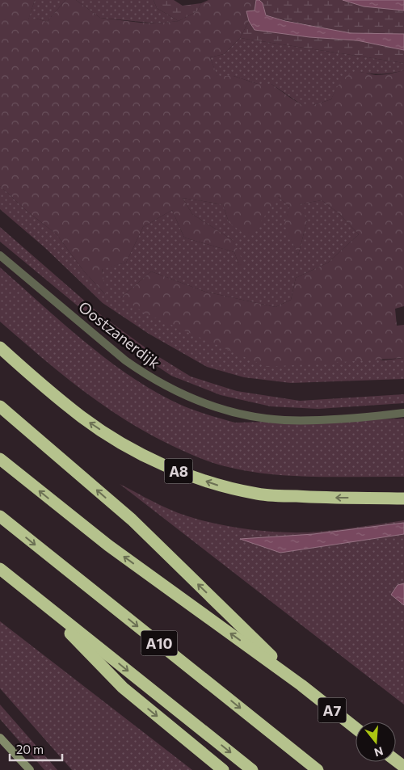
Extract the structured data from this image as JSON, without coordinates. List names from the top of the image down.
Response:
{
  "streets": {
    "highway": ["A8", "A10", "A7"],
    "lane": ["Oostzanerdijk"]
  },
  "scale_bar": "20 m",
  "north": "bottom"
}
